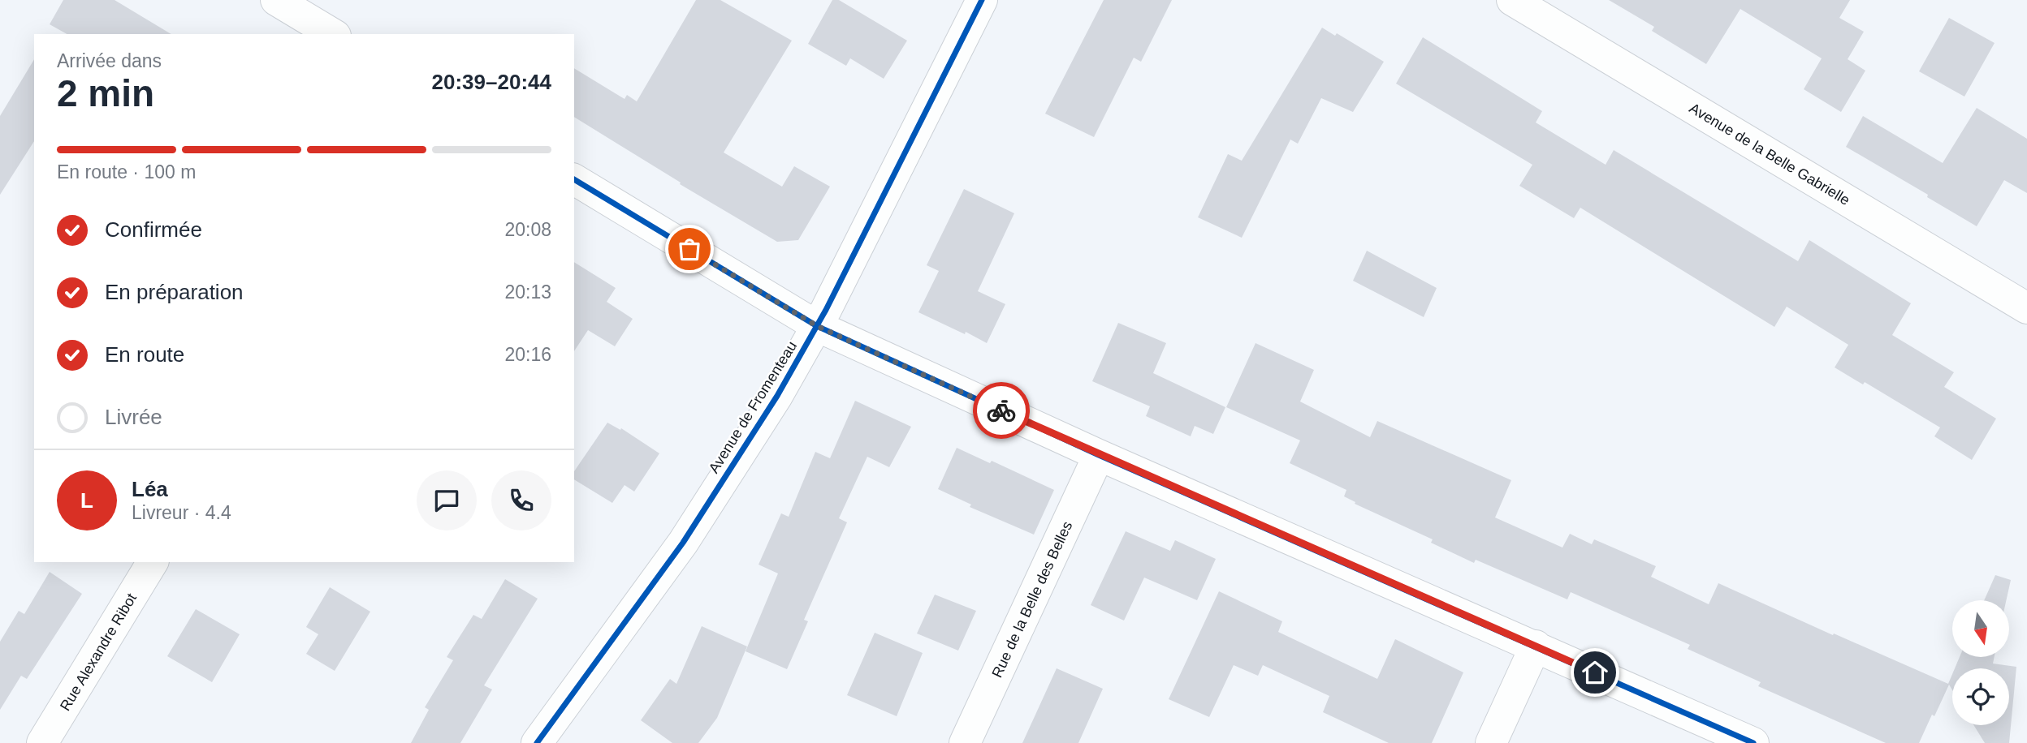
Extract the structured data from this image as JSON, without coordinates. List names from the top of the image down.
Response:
{
  "streets": {
    "street": [
      "Avenue de la Belle Gabrielle",
      "Avenue de Fromenteau",
      "Rue de la Belle des Belles",
      "Rue Alexandre Ribot"
    ]
  },
  "north": "bottom",
  "page": {
    "heading": ["2 min", "Arrivée dans", "20:39–20:44"],
    "panel": ["Léa", "Livreur · 4.4"],
    "bar": "En route · 100 m",
    "list": [
      ["Confirmée", "20:08"],
      ["En préparation", "20:13"],
      ["En route", "20:16"],
      "Livrée"
    ],
    "round": "L"
  }
}
